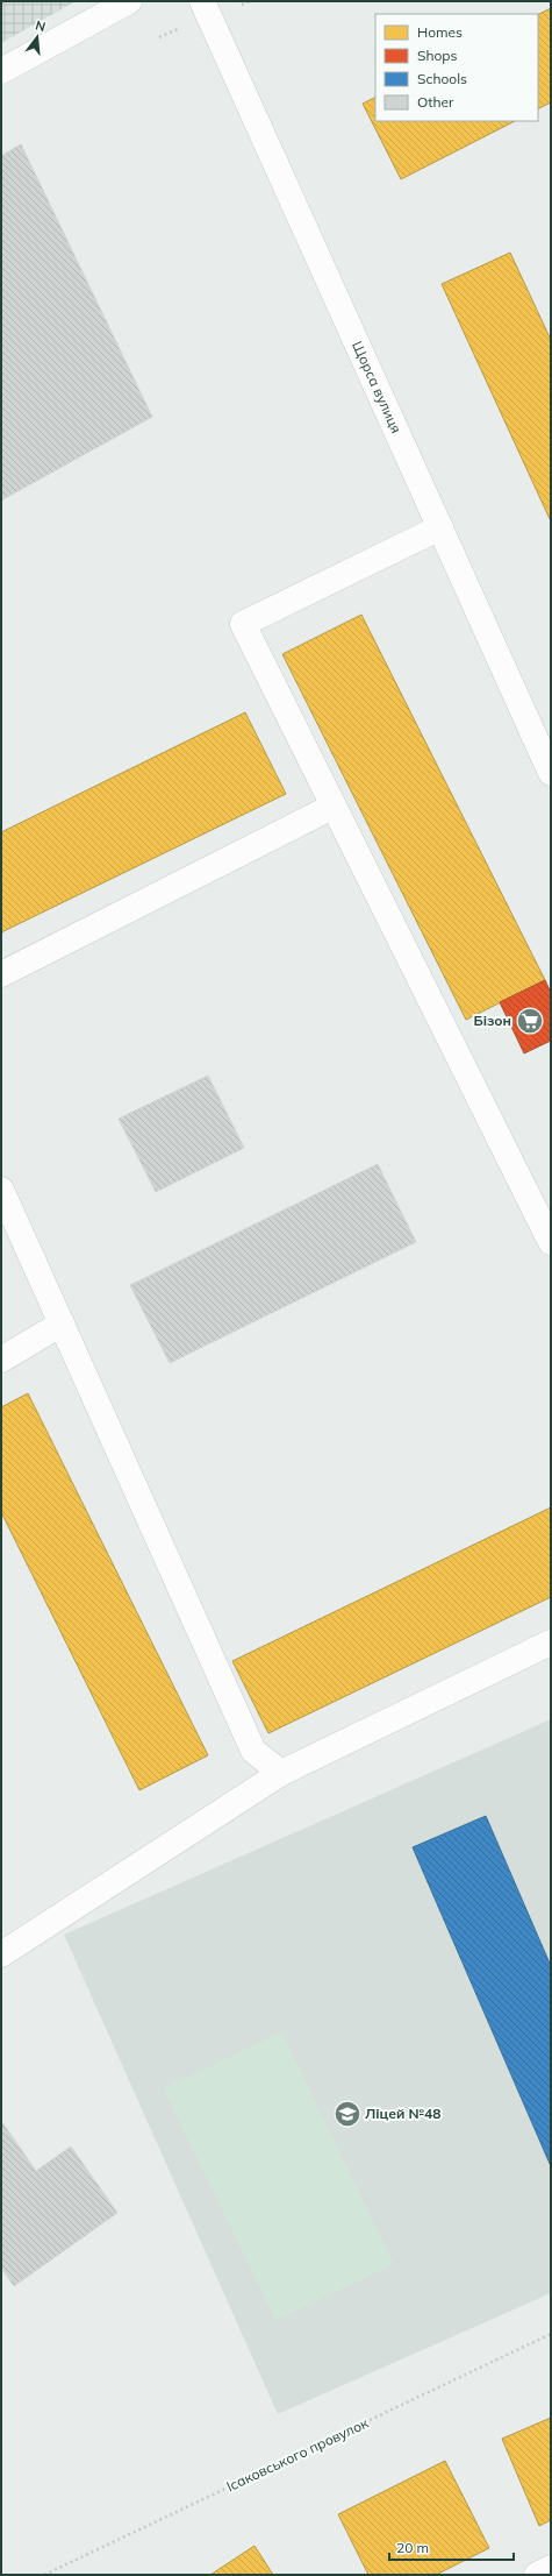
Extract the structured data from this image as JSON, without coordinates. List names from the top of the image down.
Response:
{
  "streets": {
    "street": ["Щорса вулиця"],
    "path": ["Ісаковського провулок"]
  },
  "places": {
    "supermarket": ["Бізон"],
    "school or university": ["Ліцей №48"]
  },
  "legend": [
    "Homes",
    "Shops",
    "Schools",
    "Other"
  ],
  "scale_bar": "20 m",
  "north": "top"
}
